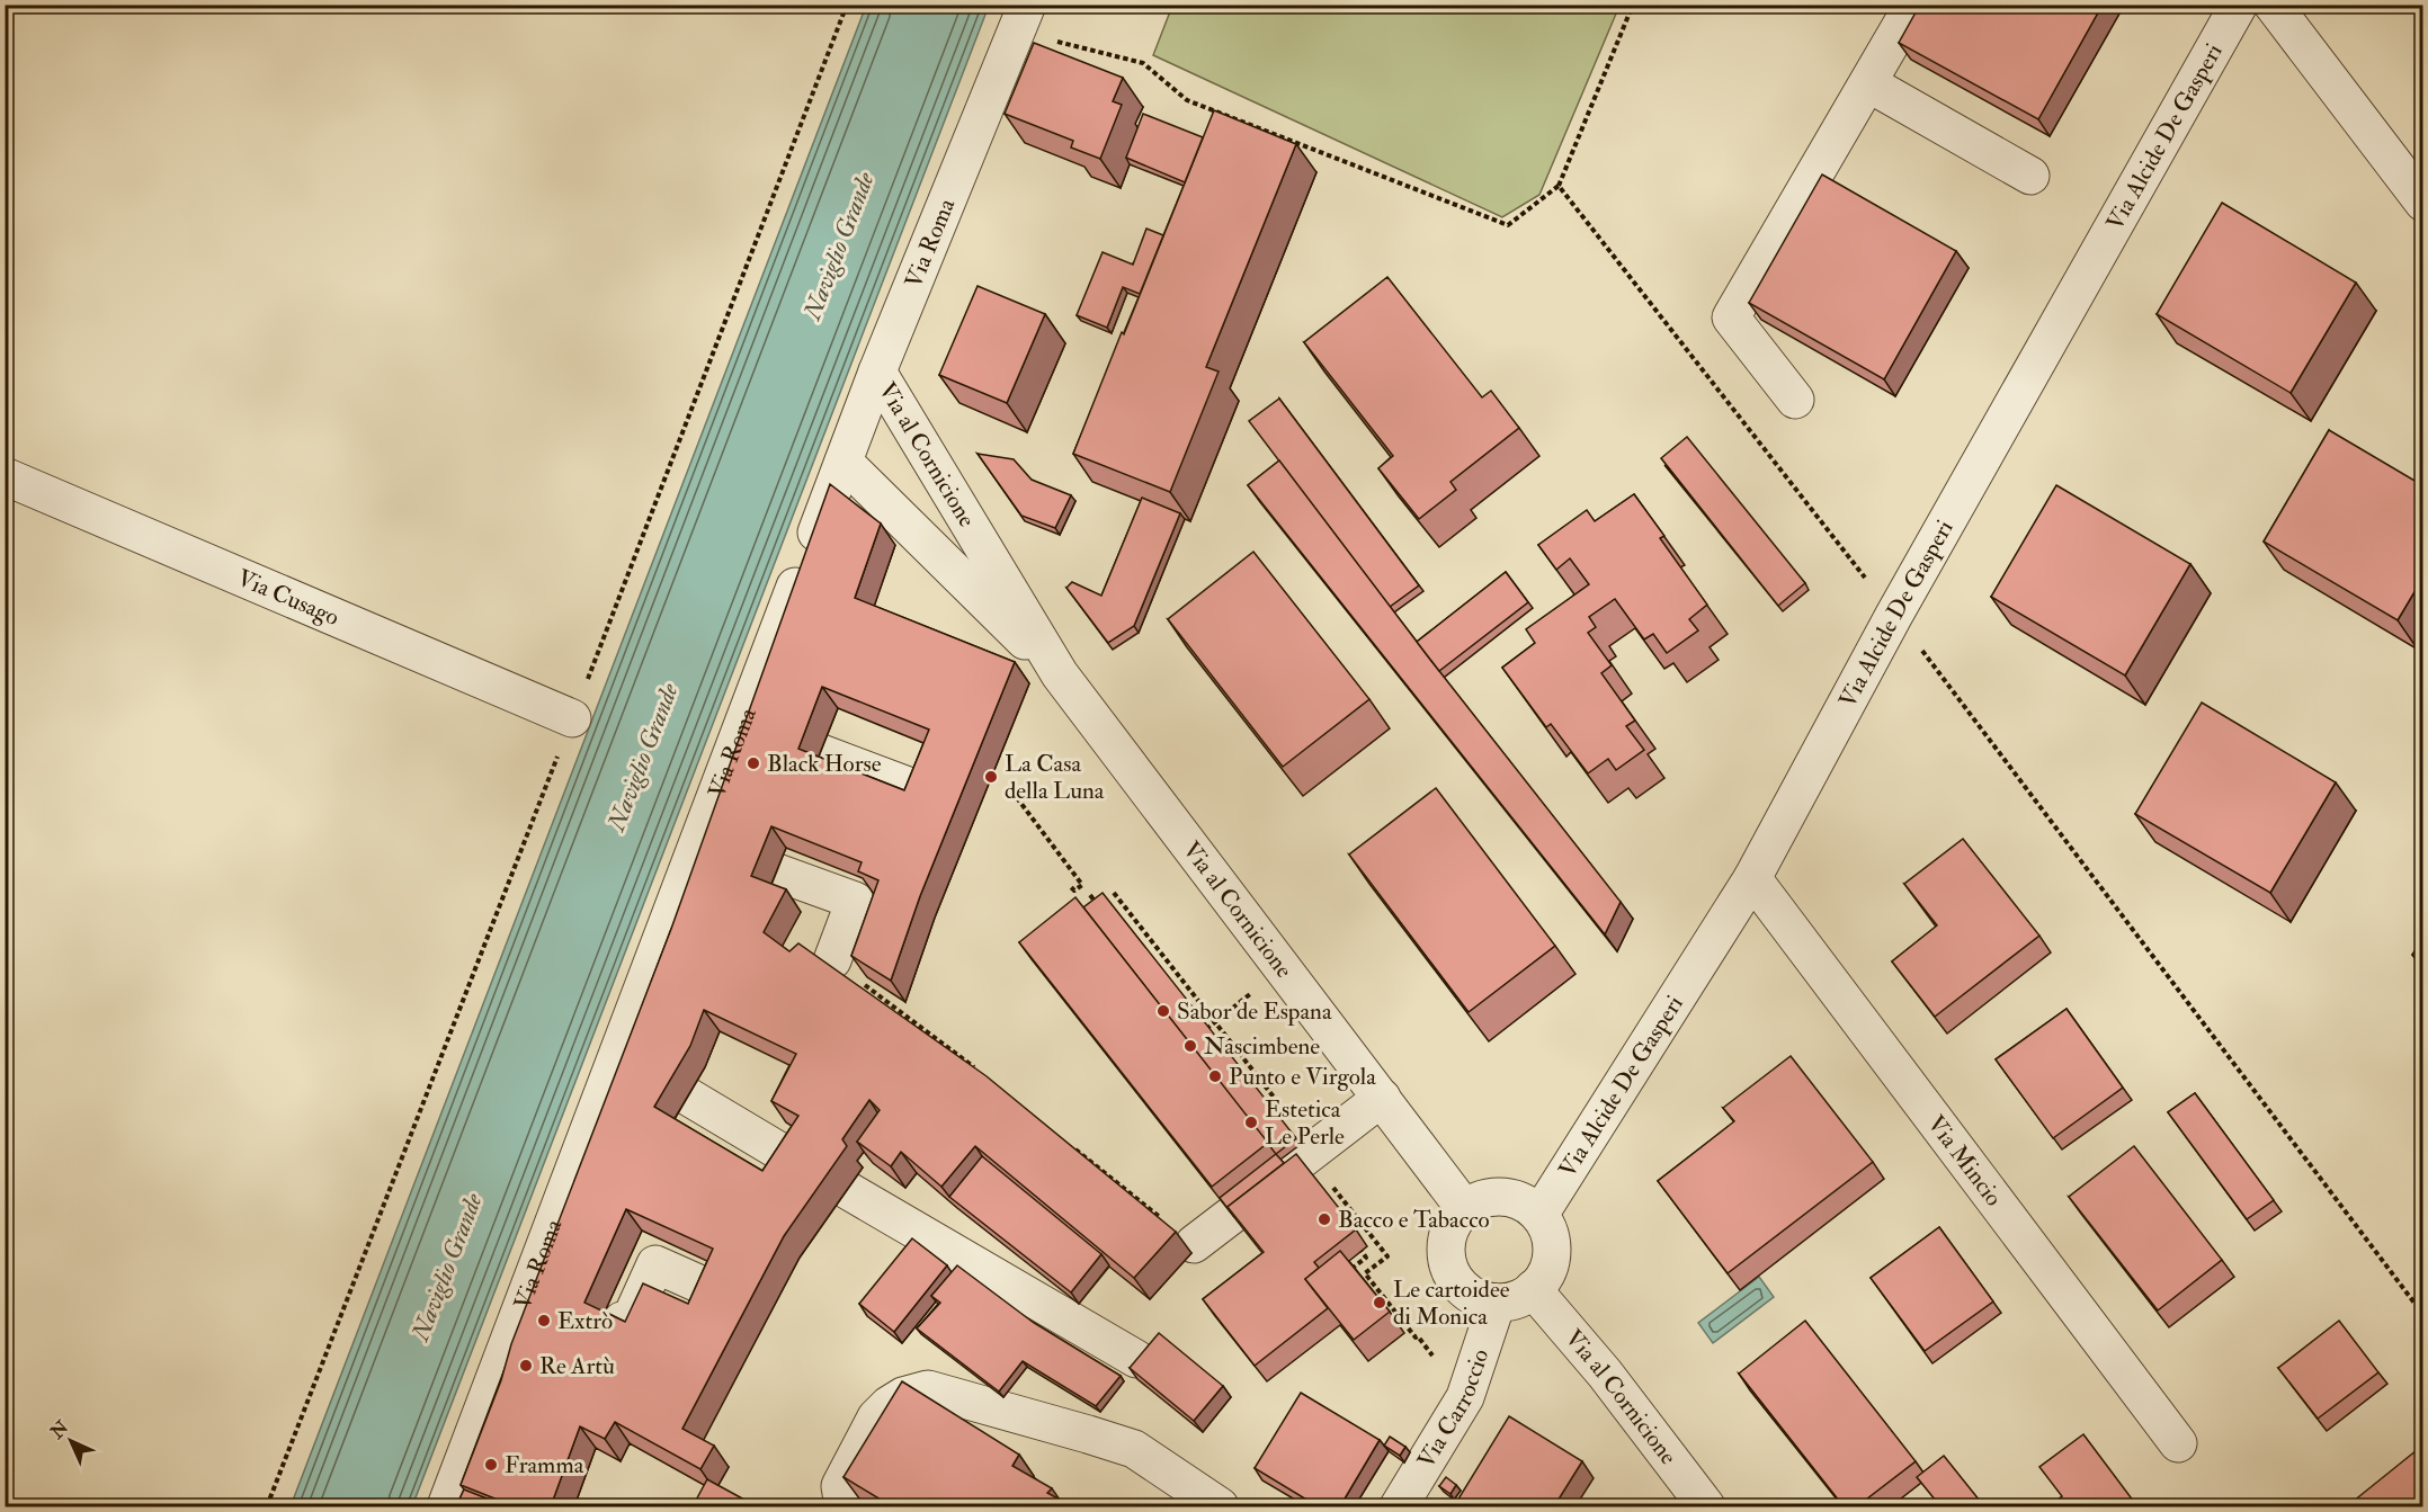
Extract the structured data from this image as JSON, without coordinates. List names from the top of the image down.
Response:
{
  "streets": {
    "street": [
      "Via Alcide De Gasperi",
      "Via Roma",
      "Via al Cornicione",
      "Via Cusago",
      "Via Mincio",
      "Via Carroccio"
    ]
  },
  "crossings": [
    ["Via Alcide De Gasperi", "Via al Cornicione"],
    ["Via Alcide De Gasperi", "Via Mincio"],
    ["Via Alcide De Gasperi", "Via Carroccio"],
    ["Via Roma", "Via al Cornicione"],
    ["Via al Cornicione", "Via Carroccio"]
  ],
  "water": ["Naviglio Grande"],
  "places": [
    "Black Horse",
    "La Casa della Luna",
    "Sabor de Espana",
    "Nascimbene",
    "Punto e Virgola",
    "Estetica Le Perle",
    "Bacco e Tabacco",
    "Le cartoidee di Monica",
    "Extrò",
    "Re Artù",
    "Framma"
  ],
  "north": "top left"
}
